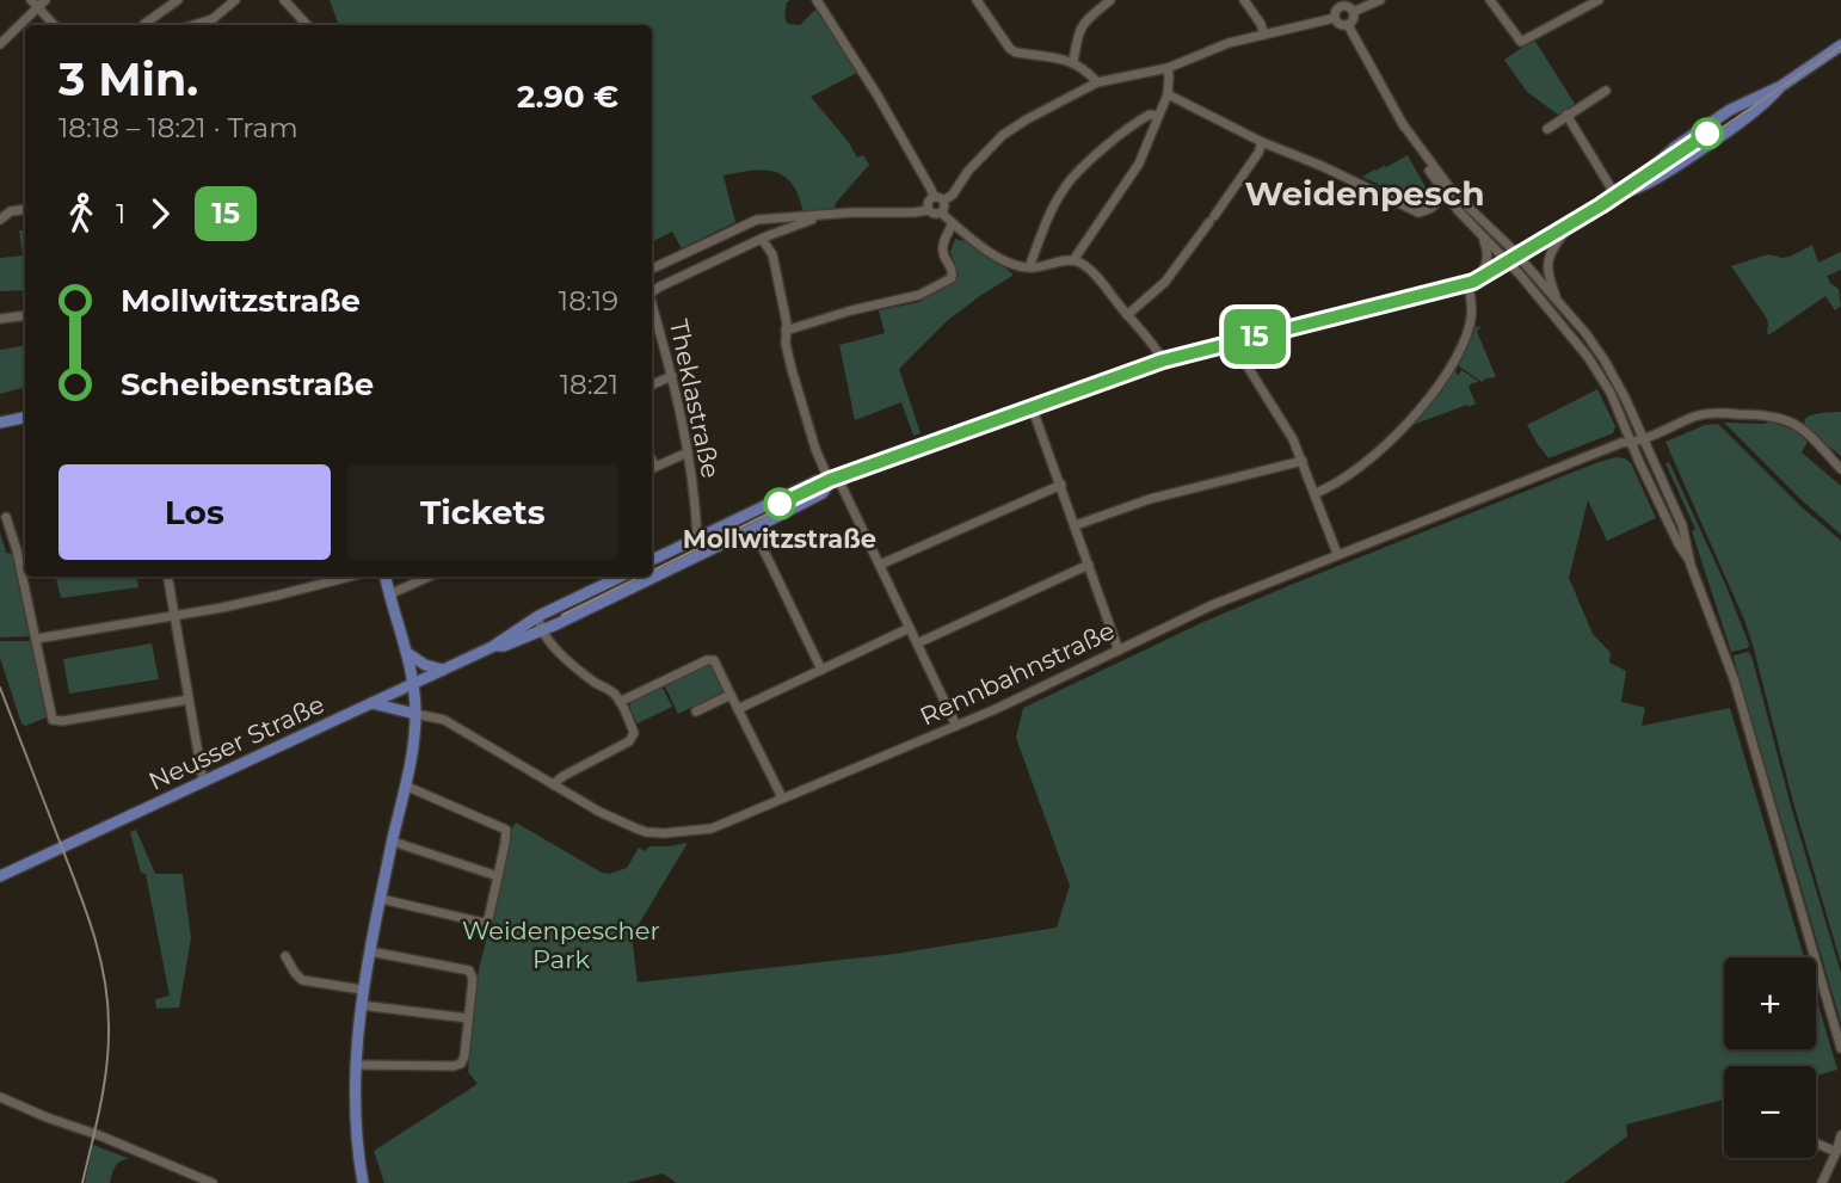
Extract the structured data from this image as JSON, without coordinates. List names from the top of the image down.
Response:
{
  "streets": {
    "main road": ["Neusser Straße"],
    "street": ["Theklastraße", "Rennbahnstraße"]
  },
  "crossings": [
    ["Theklastraße", "Neusser Straße"]
  ],
  "districts": ["Weidenpesch"],
  "parks": ["Weidenpescher Park"],
  "places": ["Mollwitzstraße"],
  "lines": ["tram line 15"],
  "page": {
    "on_map": "15",
    "heading": ["3 Min.", "18:18 – 18:21 · Tram", "2.90 €"],
    "legs": ["1", "15"],
    "list": [
      {
        "name": "Mollwitzstraße",
        "value": "18:19"
      },
      {
        "name": "Scheibenstraße",
        "value": "18:21"
      }
    ],
    "buttons": ["Los", "Tickets"],
    "map_buttons": ["+", "−"]
  }
}
